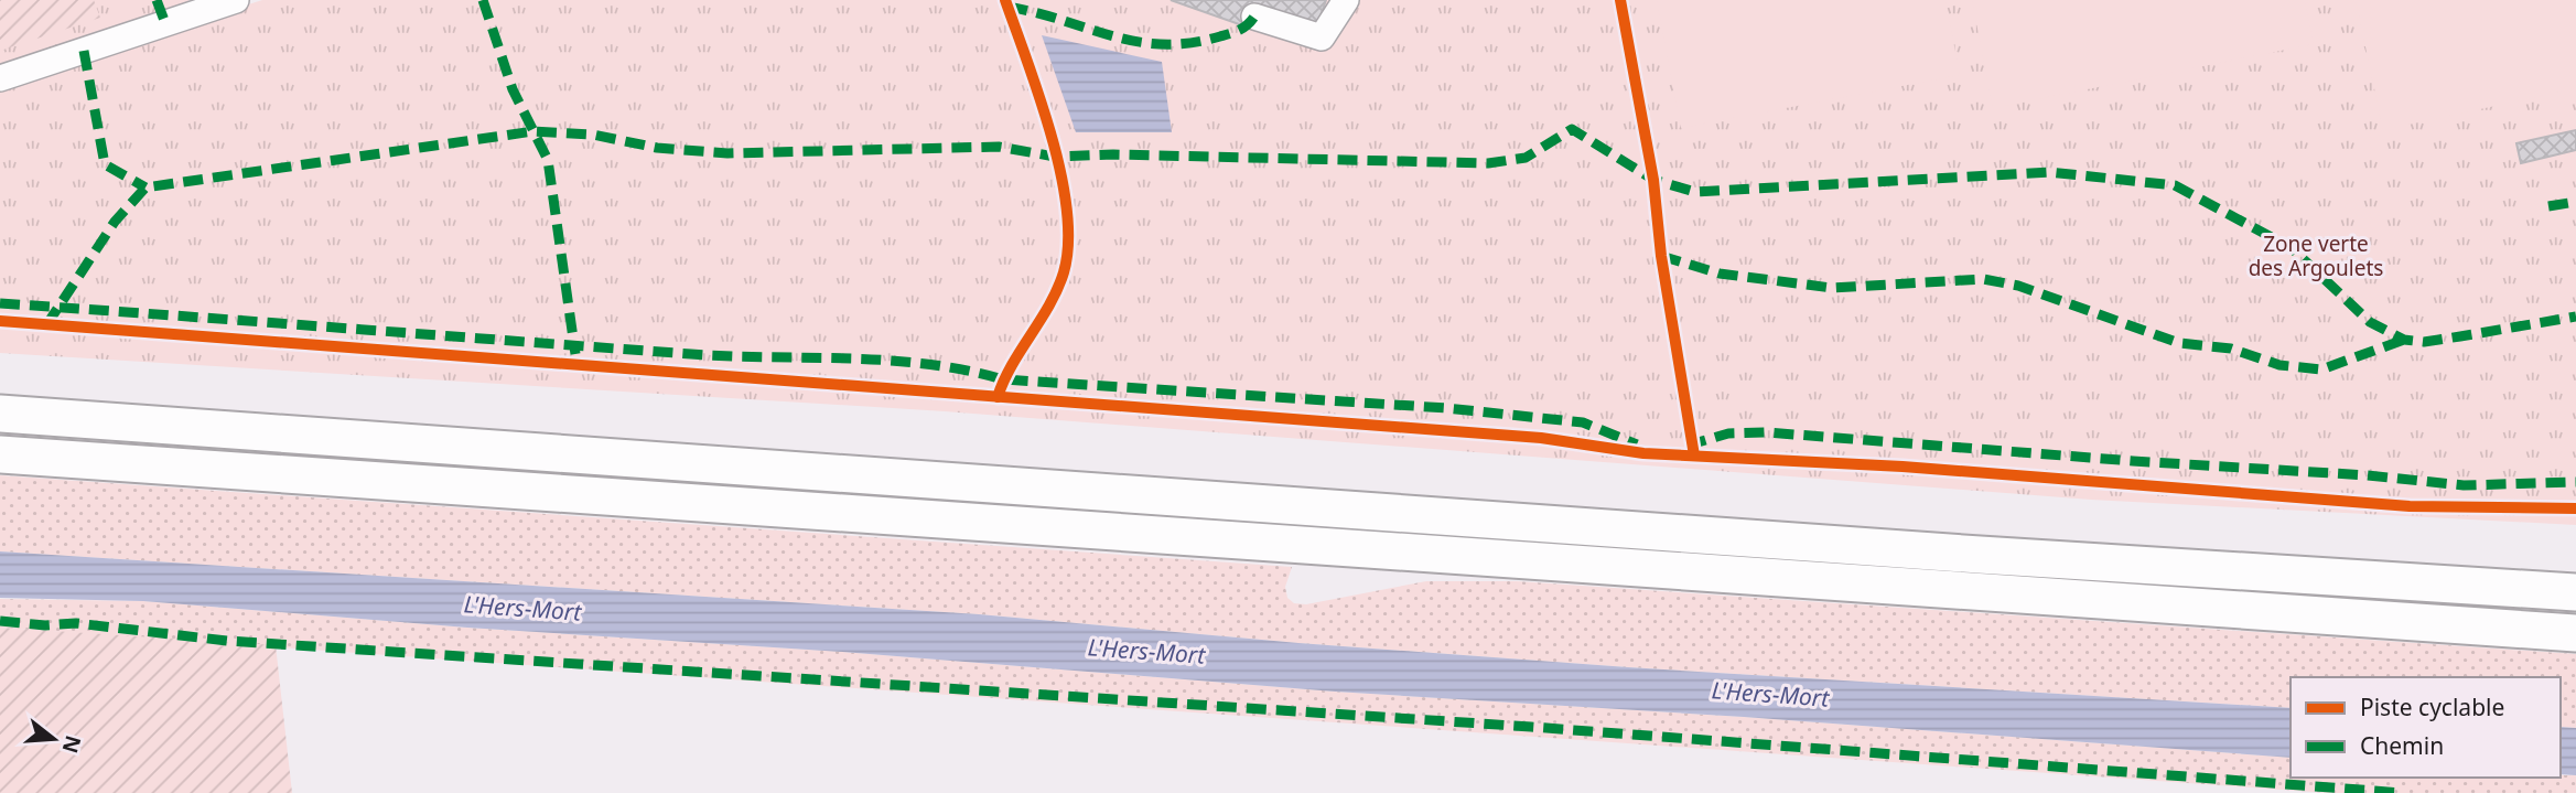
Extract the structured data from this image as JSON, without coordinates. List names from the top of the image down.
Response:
{
  "water": ["L'Hers-Mort"],
  "parks": ["Zone verte des Argoulets"],
  "legend": ["Piste cyclable", "Chemin"],
  "north": "right"
}
